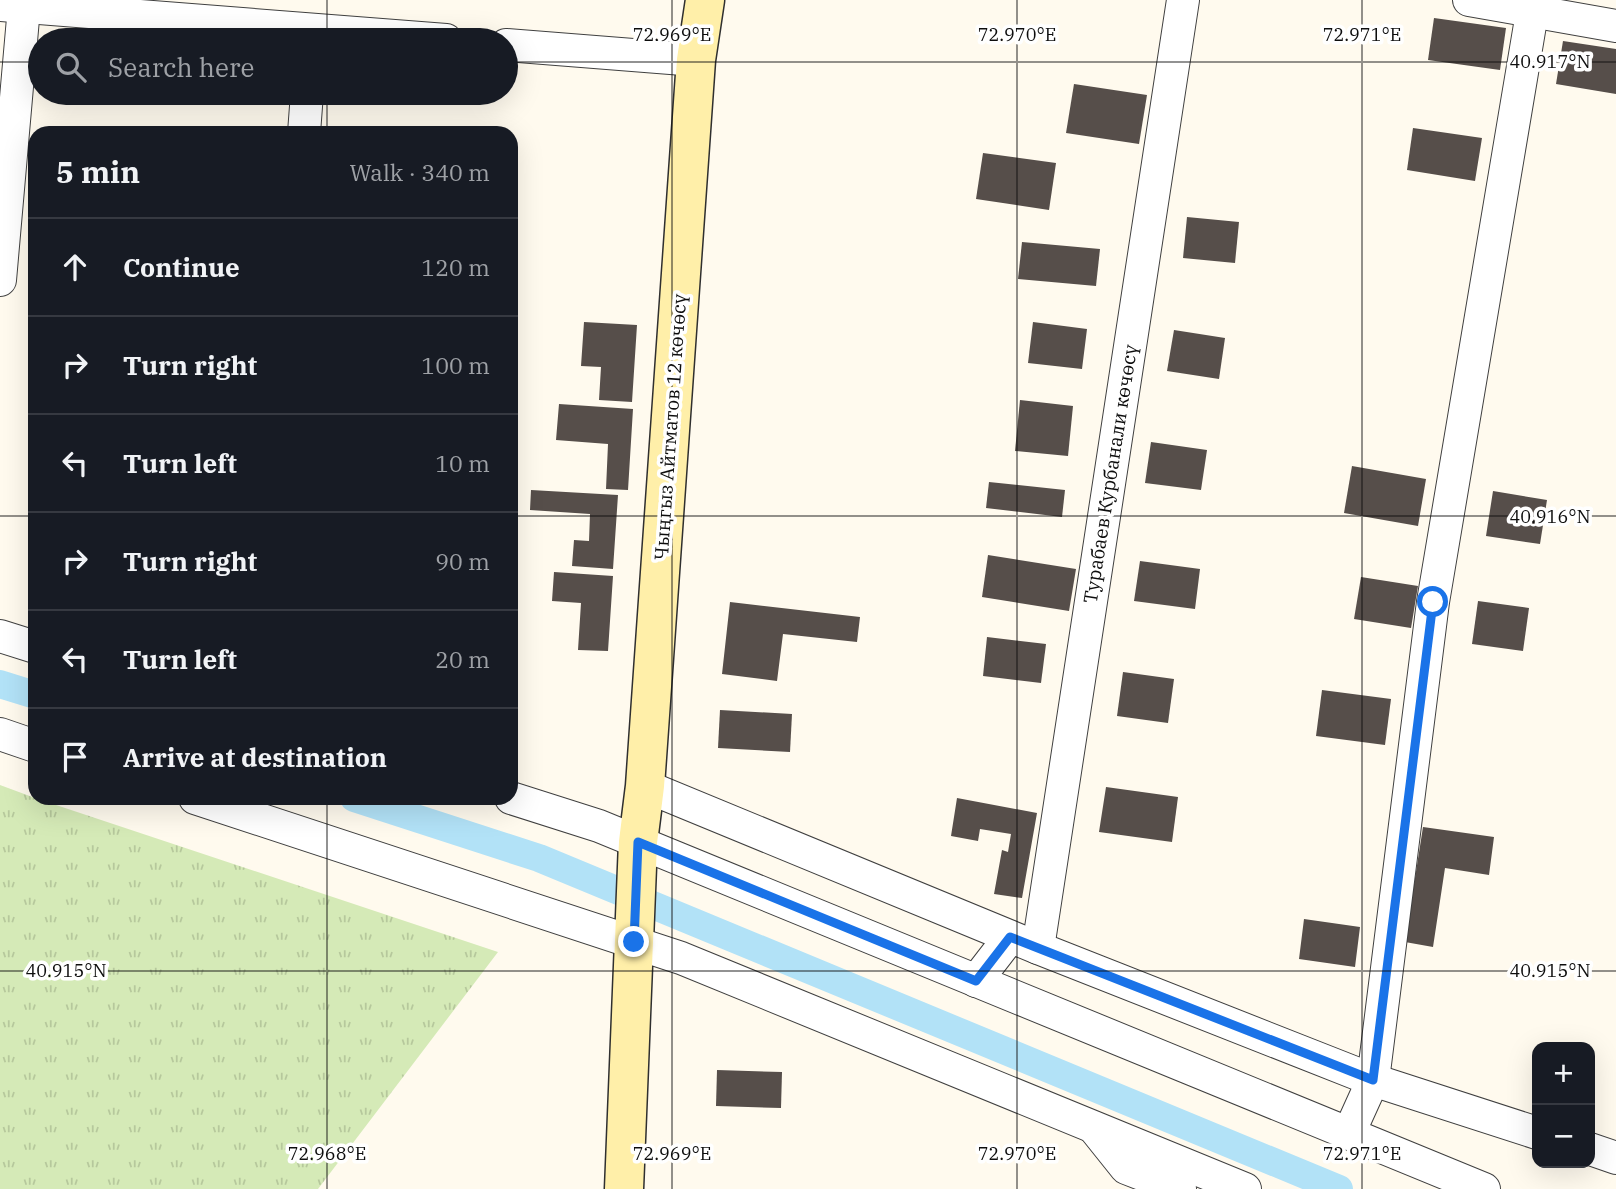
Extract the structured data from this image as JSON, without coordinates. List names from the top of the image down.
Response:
{
  "streets": {
    "main road": ["Чыңгыз Айтматов 12 көчөсү"],
    "street": ["Турабаев Курбанали көчөсү"]
  },
  "page": {
    "search": "Search here",
    "heading": ["5 min", "Walk · 340 m"],
    "list": [
      ["Continue", "120 m"],
      ["Turn right", "100 m"],
      ["Turn left", "10 m"],
      ["Turn right", "90 m"],
      ["Turn left", "20 m"],
      "Arrive at destination"
    ],
    "map_buttons": ["+", "−"]
  },
  "coordinates": [
    "72.969°E",
    "72.970°E",
    "72.971°E",
    "40.917°N",
    "40.916°N",
    "40.915°N",
    "72.968°E"
  ]
}
